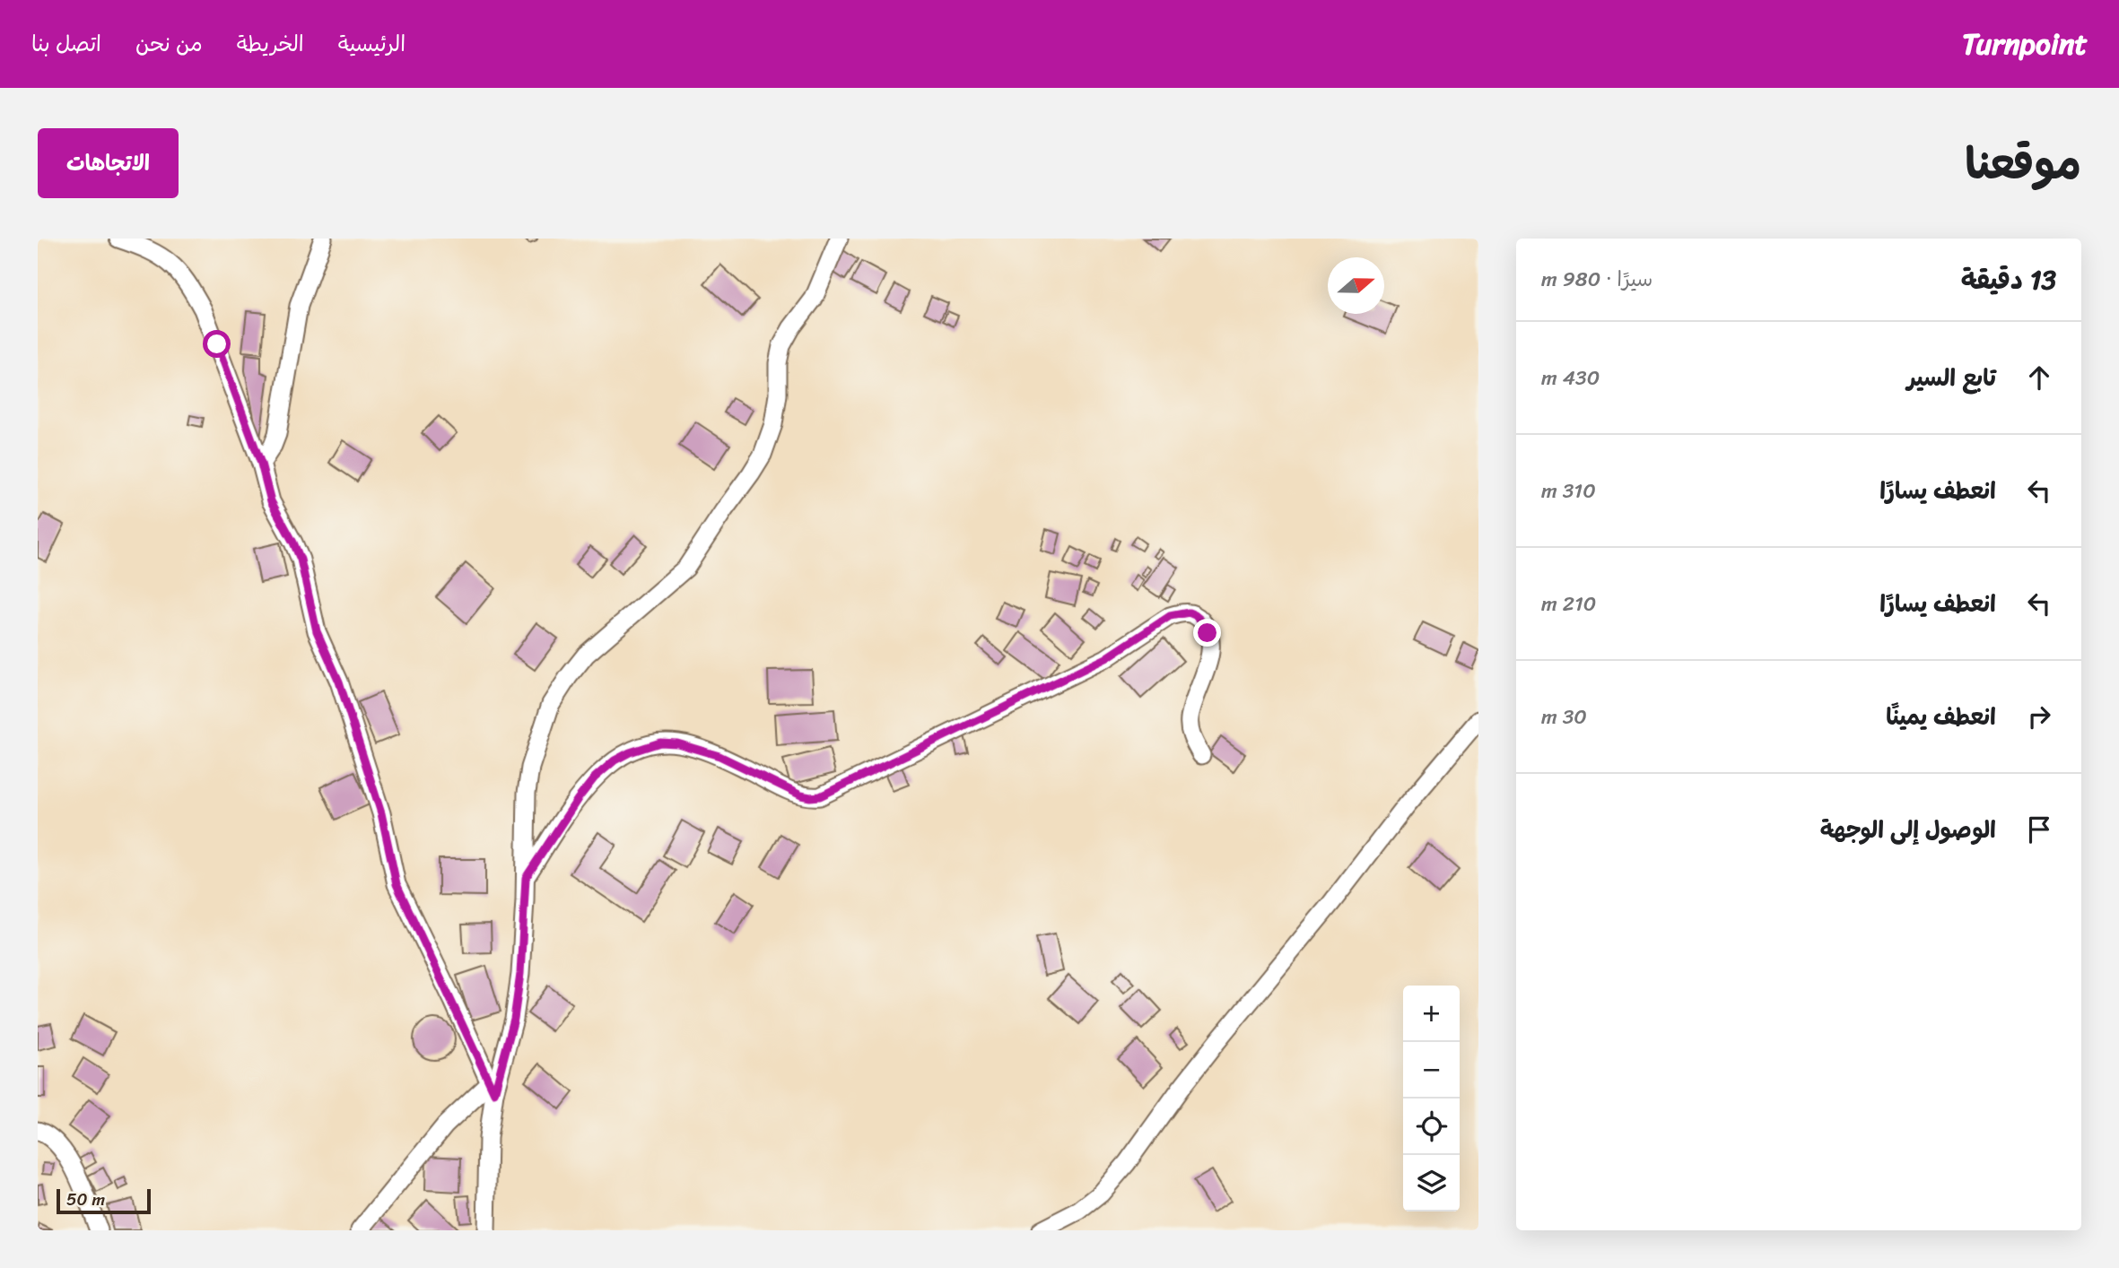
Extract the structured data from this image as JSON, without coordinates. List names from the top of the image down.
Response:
{
  "scale_bar": "50 m",
  "north": "right",
  "page": {
    "header": "Turnpoint",
    "nav": [
      "الرئيسية",
      "الخريطة",
      "من نحن",
      "اتصل بنا"
    ],
    "title": "موقعنا",
    "buttons": "الاتجاهات",
    "heading": ["13 دقيقة", "سيرًا · 980 m"],
    "list": [
      ["تابع السير", "430 m"],
      ["انعطف يسارًا", "310 m"],
      ["انعطف يسارًا", "210 m"],
      ["انعطف يمينًا", "30 m"],
      "الوصول إلى الوجهة"
    ],
    "map_buttons": ["+", "−"],
    "scale": "50 m"
  }
}
